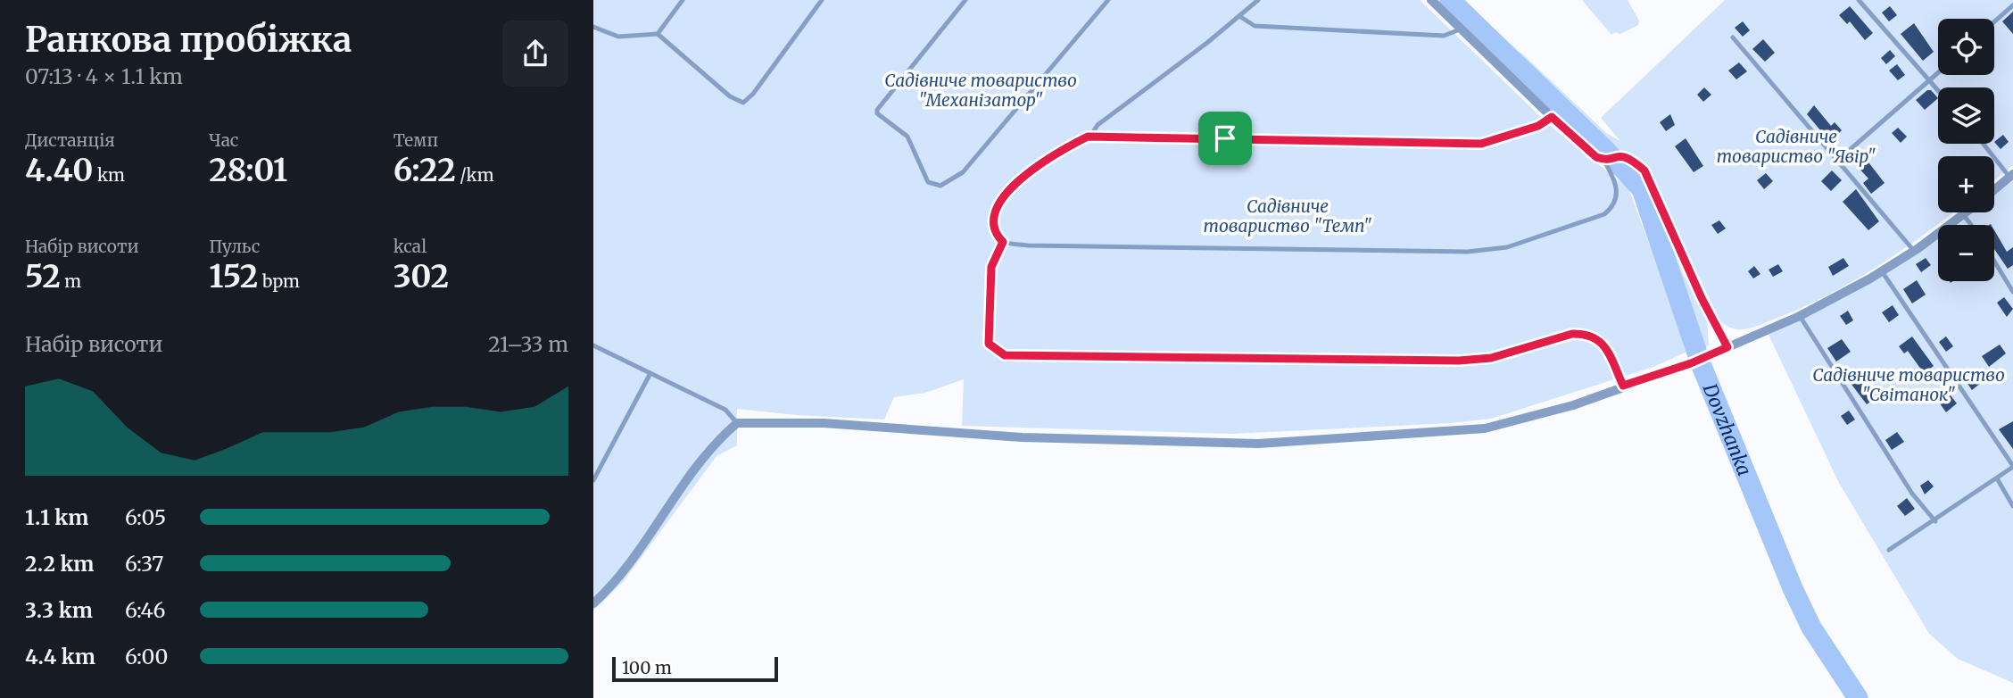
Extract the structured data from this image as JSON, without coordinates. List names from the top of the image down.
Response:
{
  "water": ["Dovzhanka"],
  "parks": [
    "Садівниче товариство \"Механізатор\"",
    "Садівниче товариство \"Явір\"",
    "Садівниче товариство \"Темп\"",
    "Садівниче товариство \"Світанок\""
  ],
  "scale_bar": "100 m",
  "page": {
    "heading": ["Ранкова пробіжка", "07:13 · 4 × 1.1 km"],
    "map_buttons": ["+", "−"],
    "stats": [
      ["Дистанція", "4.40 km"],
      ["Час", "28:01"],
      ["Темп", "6:22 /km"],
      ["Набір висоти", "52 m"],
      ["Пульс", "152 bpm"],
      ["kcal", "302"]
    ],
    "chart": ["Набір висоти", "21–33 m"],
    "list": [
      {
        "name": "1.1 km",
        "note": "6:05"
      },
      {
        "name": "2.2 km",
        "note": "6:37"
      },
      {
        "name": "3.3 km",
        "note": "6:46"
      },
      {
        "name": "4.4 km",
        "note": "6:00"
      }
    ],
    "scale": "100 m"
  }
}
